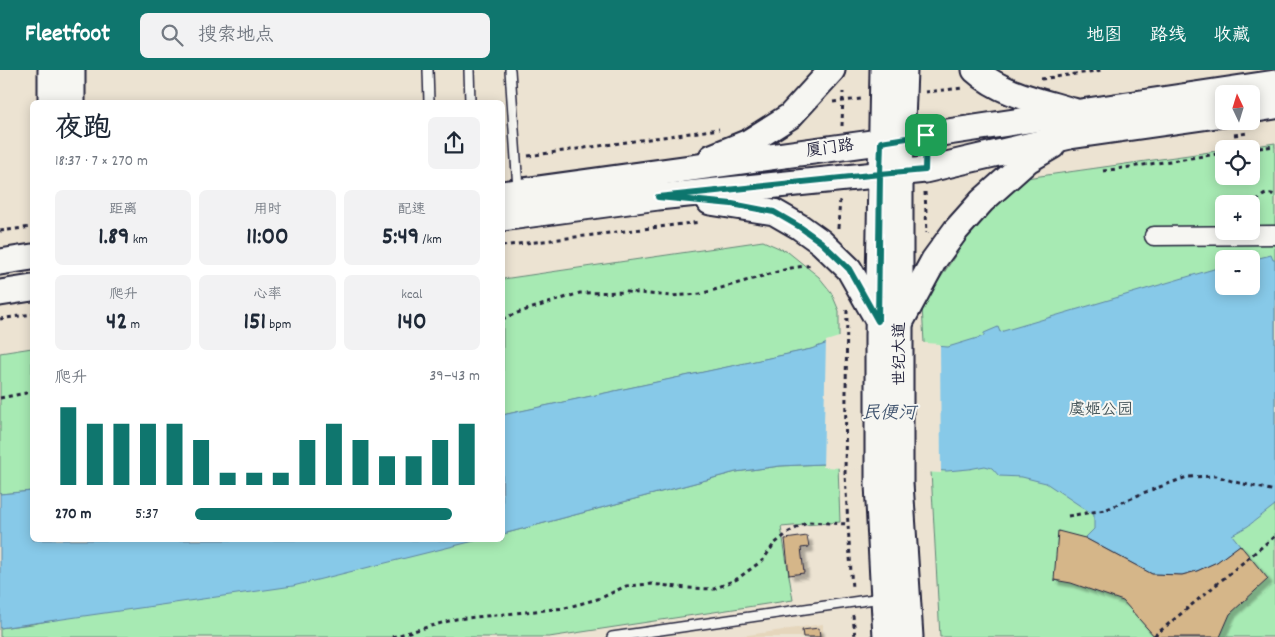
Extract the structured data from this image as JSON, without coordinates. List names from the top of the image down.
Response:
{
  "streets": {
    "street": ["厦门路", "世纪大道"]
  },
  "crossings": [
    ["厦门路", "世纪大道"]
  ],
  "water": ["民便河"],
  "parks": ["虞姬公园"],
  "north": "top",
  "page": {
    "header": "Fleetfoot",
    "search": "搜索地点",
    "nav": ["地图", "路线", "收藏"],
    "map_buttons": ["+", "−"],
    "heading": ["夜跑", "18:37 · 7 × 270 m"],
    "stats": [
      ["距离", "1.89 km"],
      ["用时", "11:00"],
      ["配速", "5:49 /km"],
      ["爬升", "42 m"],
      ["心率", "151 bpm"],
      ["kcal", "140"]
    ],
    "chart": ["爬升", "39–43 m"],
    "list": [
      {
        "name": "270 m",
        "note": "5:37"
      }
    ]
  }
}
